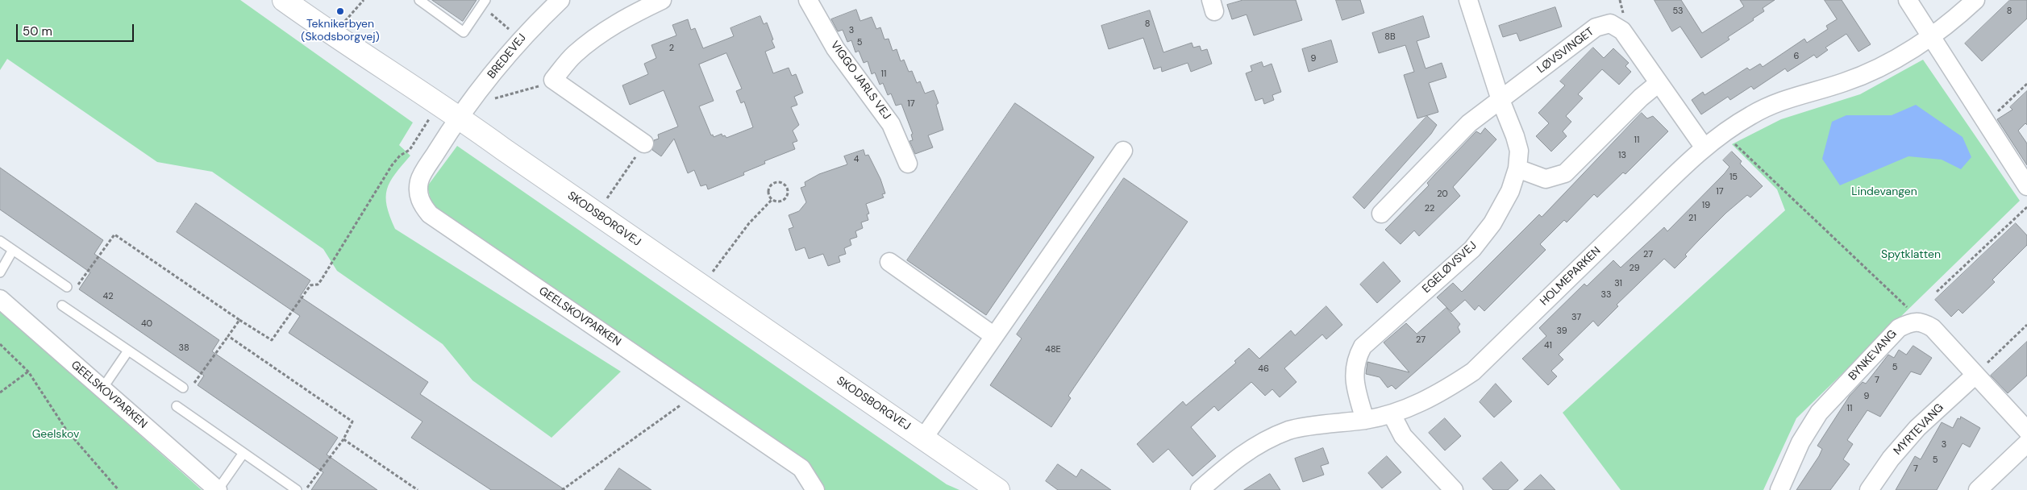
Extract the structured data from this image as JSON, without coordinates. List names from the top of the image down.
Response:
{
  "streets": {
    "street": [
      "LØVSVINGET",
      "BREDEVEJ",
      "VIGGO JARLS VEJ",
      "SKODSBORGVEJ",
      "EGELØVSVEJ",
      "HOLMEPARKEN",
      "GEELSKOVPARKEN",
      "BYNKEVANG",
      "MYRTEVANG"
    ]
  },
  "crossings": [
    ["LØVSVINGET", "EGELØVSVEJ"],
    ["LØVSVINGET", "HOLMEPARKEN"],
    ["BREDEVEJ", "SKODSBORGVEJ"],
    ["BREDEVEJ", "GEELSKOVPARKEN"],
    ["SKODSBORGVEJ", "GEELSKOVPARKEN"],
    ["EGELØVSVEJ", "HOLMEPARKEN"]
  ],
  "parks": ["Lindevangen", "Spytklatten", "Geelskov"],
  "places": ["Teknikerbyen (Skodsborgvej)"],
  "house_numbers": [
    "53",
    "8",
    "8",
    "3",
    "8B",
    "5",
    "2",
    "6",
    "9",
    "11",
    "17",
    "11",
    "13",
    "4",
    "15",
    "17",
    "20",
    "19",
    "22",
    "21",
    "27",
    "29",
    "31",
    "33",
    "42",
    "37",
    "40",
    "39",
    "27",
    "41",
    "38",
    "48E",
    "5",
    "46",
    "7",
    "9",
    "11",
    "3",
    "5",
    "7"
  ],
  "scale_bar": "50 m"
}
